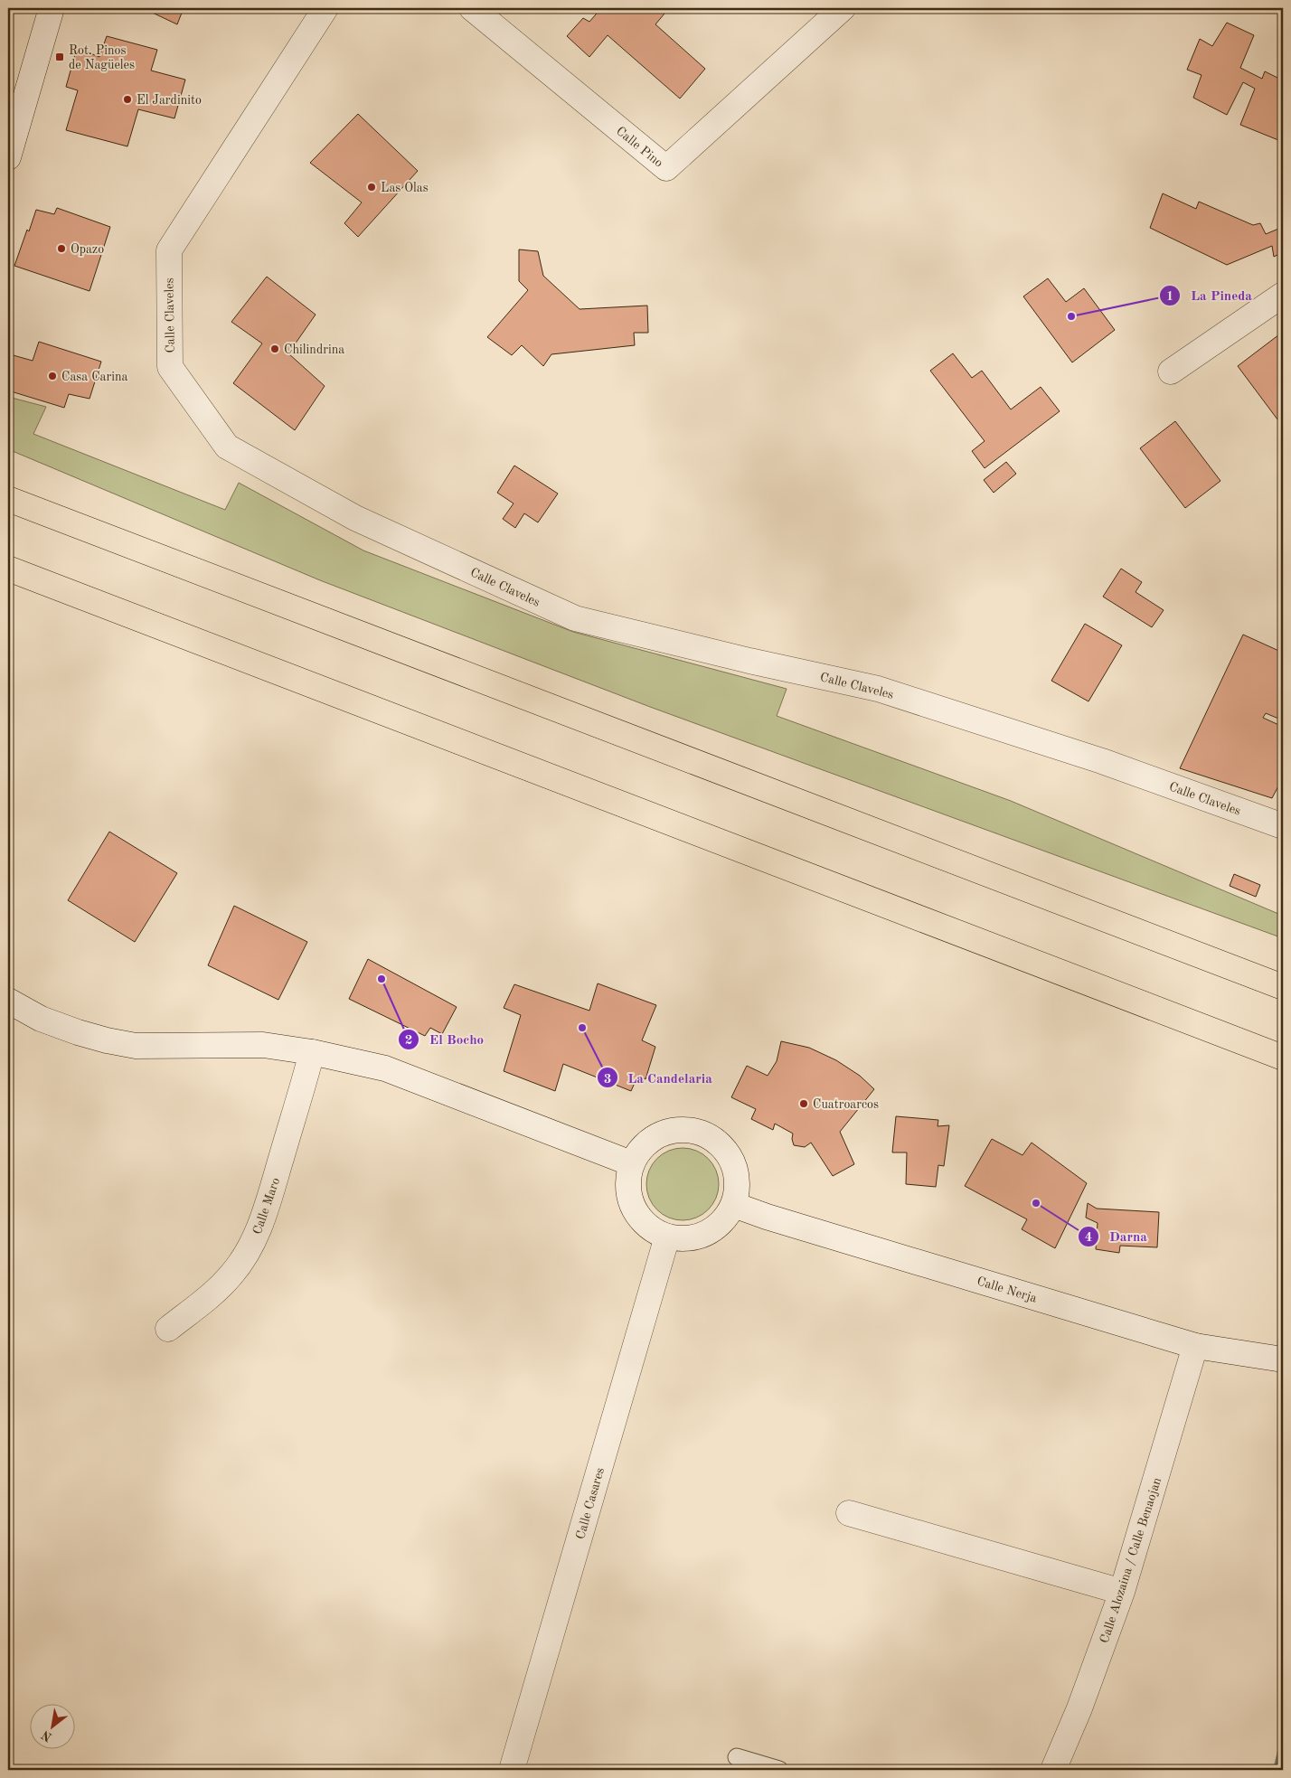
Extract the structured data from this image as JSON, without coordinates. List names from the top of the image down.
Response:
{
  "streets": {
    "street": [
      "Calle Pino",
      "Calle Claveles",
      "Calle Maro",
      "Calle Nerja",
      "Calle Casares",
      "Calle Alozaina / Calle Benaojan"
    ]
  },
  "crossings": [
    ["Calle Nerja", "Calle Casares"],
    ["Calle Nerja", "Calle Alozaina / Calle Benaojan"]
  ],
  "places": {
    "transit": ["Rot. Pinos de Nagüeles"],
    "other": [
      "El Jardinito",
      "Las Olas",
      "Opazo",
      "La Pineda",
      "Chilindrina",
      "Casa Carina",
      "El Bocho",
      "La Candelaria",
      "Cuatroarcos",
      "Darna"
    ]
  },
  "north": "bottom left"
}
